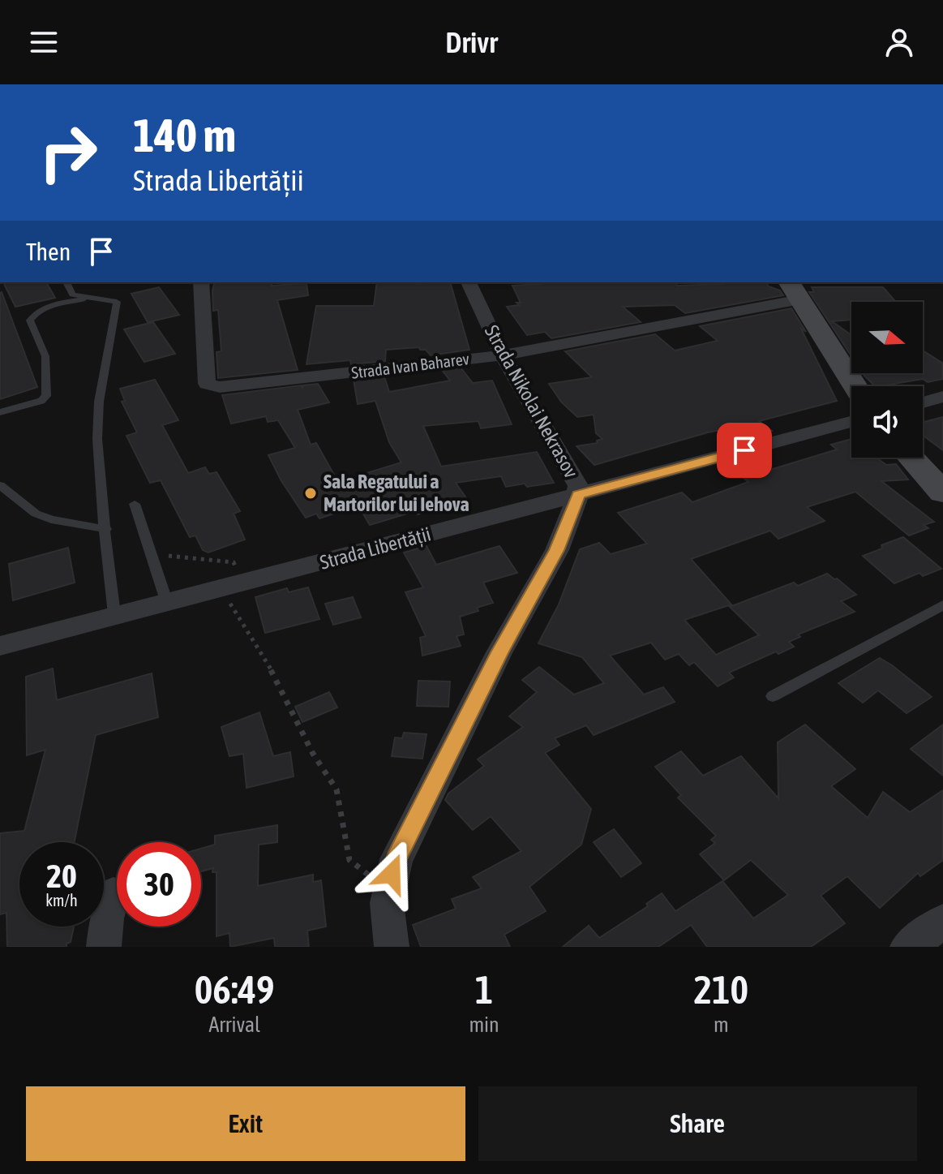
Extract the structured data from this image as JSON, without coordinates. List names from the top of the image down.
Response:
{
  "streets": {
    "street": ["Strada Ivan Baharev", "Strada Nikolai Nekrasov", "Strada Libertății"]
  },
  "crossings": [
    ["Strada Ivan Baharev", "Strada Nikolai Nekrasov"],
    ["Strada Nikolai Nekrasov", "Strada Libertății"]
  ],
  "places": ["Sala Regatului a Martorilor lui Iehova"],
  "north": "right",
  "page": {
    "header": "Drivr",
    "turn": ["140 m", "Strada Libertății"],
    "then": "Then",
    "speed": "20 km/h",
    "limit": "30",
    "eta": [
      "06:49",
      "Arrival",
      "1",
      "min",
      "210",
      "m"
    ],
    "buttons": ["Exit", "Share"]
  }
}
